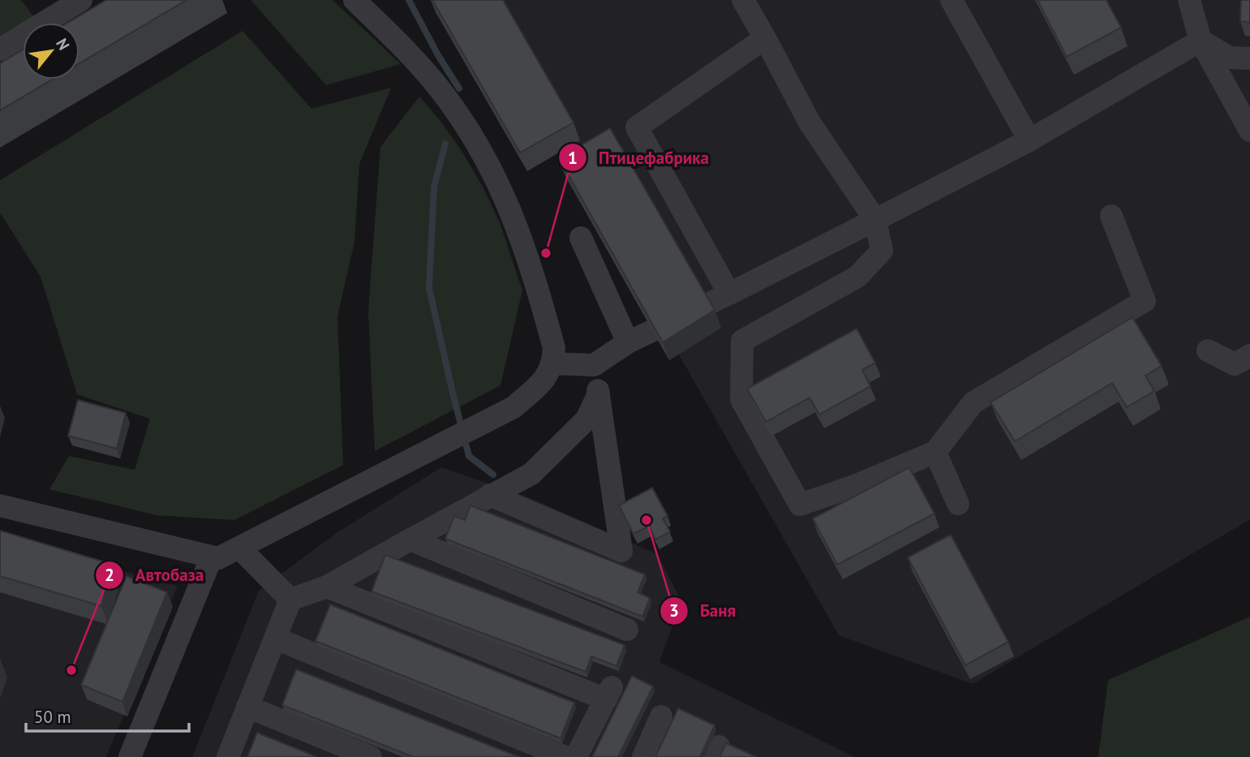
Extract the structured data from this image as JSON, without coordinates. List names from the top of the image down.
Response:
{
  "places": ["Птицефабрика", "Баня", "Автобаза"],
  "scale_bar": "50 m",
  "north": "top right"
}
